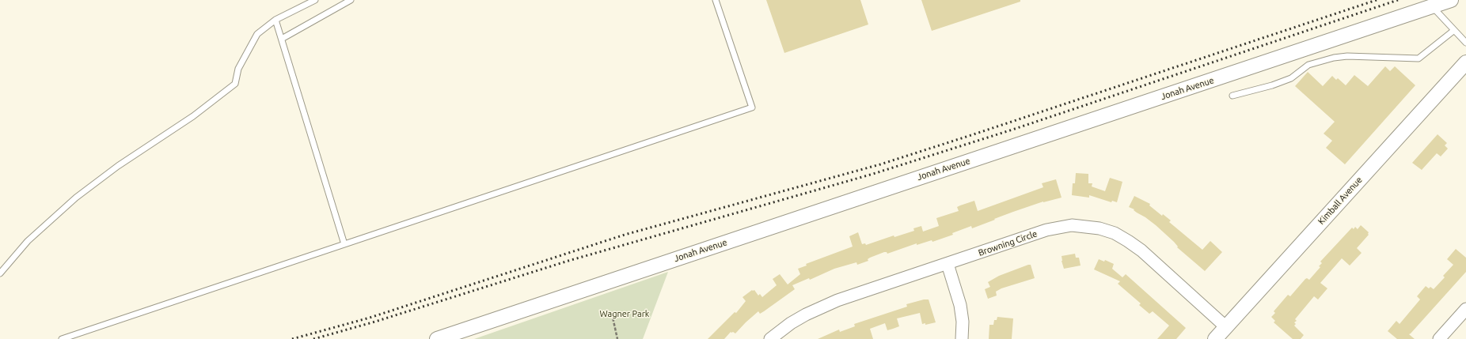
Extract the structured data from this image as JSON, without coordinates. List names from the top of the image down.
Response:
{
  "streets": {
    "street": ["Jonah Avenue", "Kimball Avenue", "Browning Circle"]
  },
  "crossings": [
    ["Kimball Avenue", "Browning Circle"]
  ],
  "parks": ["Wagner Park"]
}
